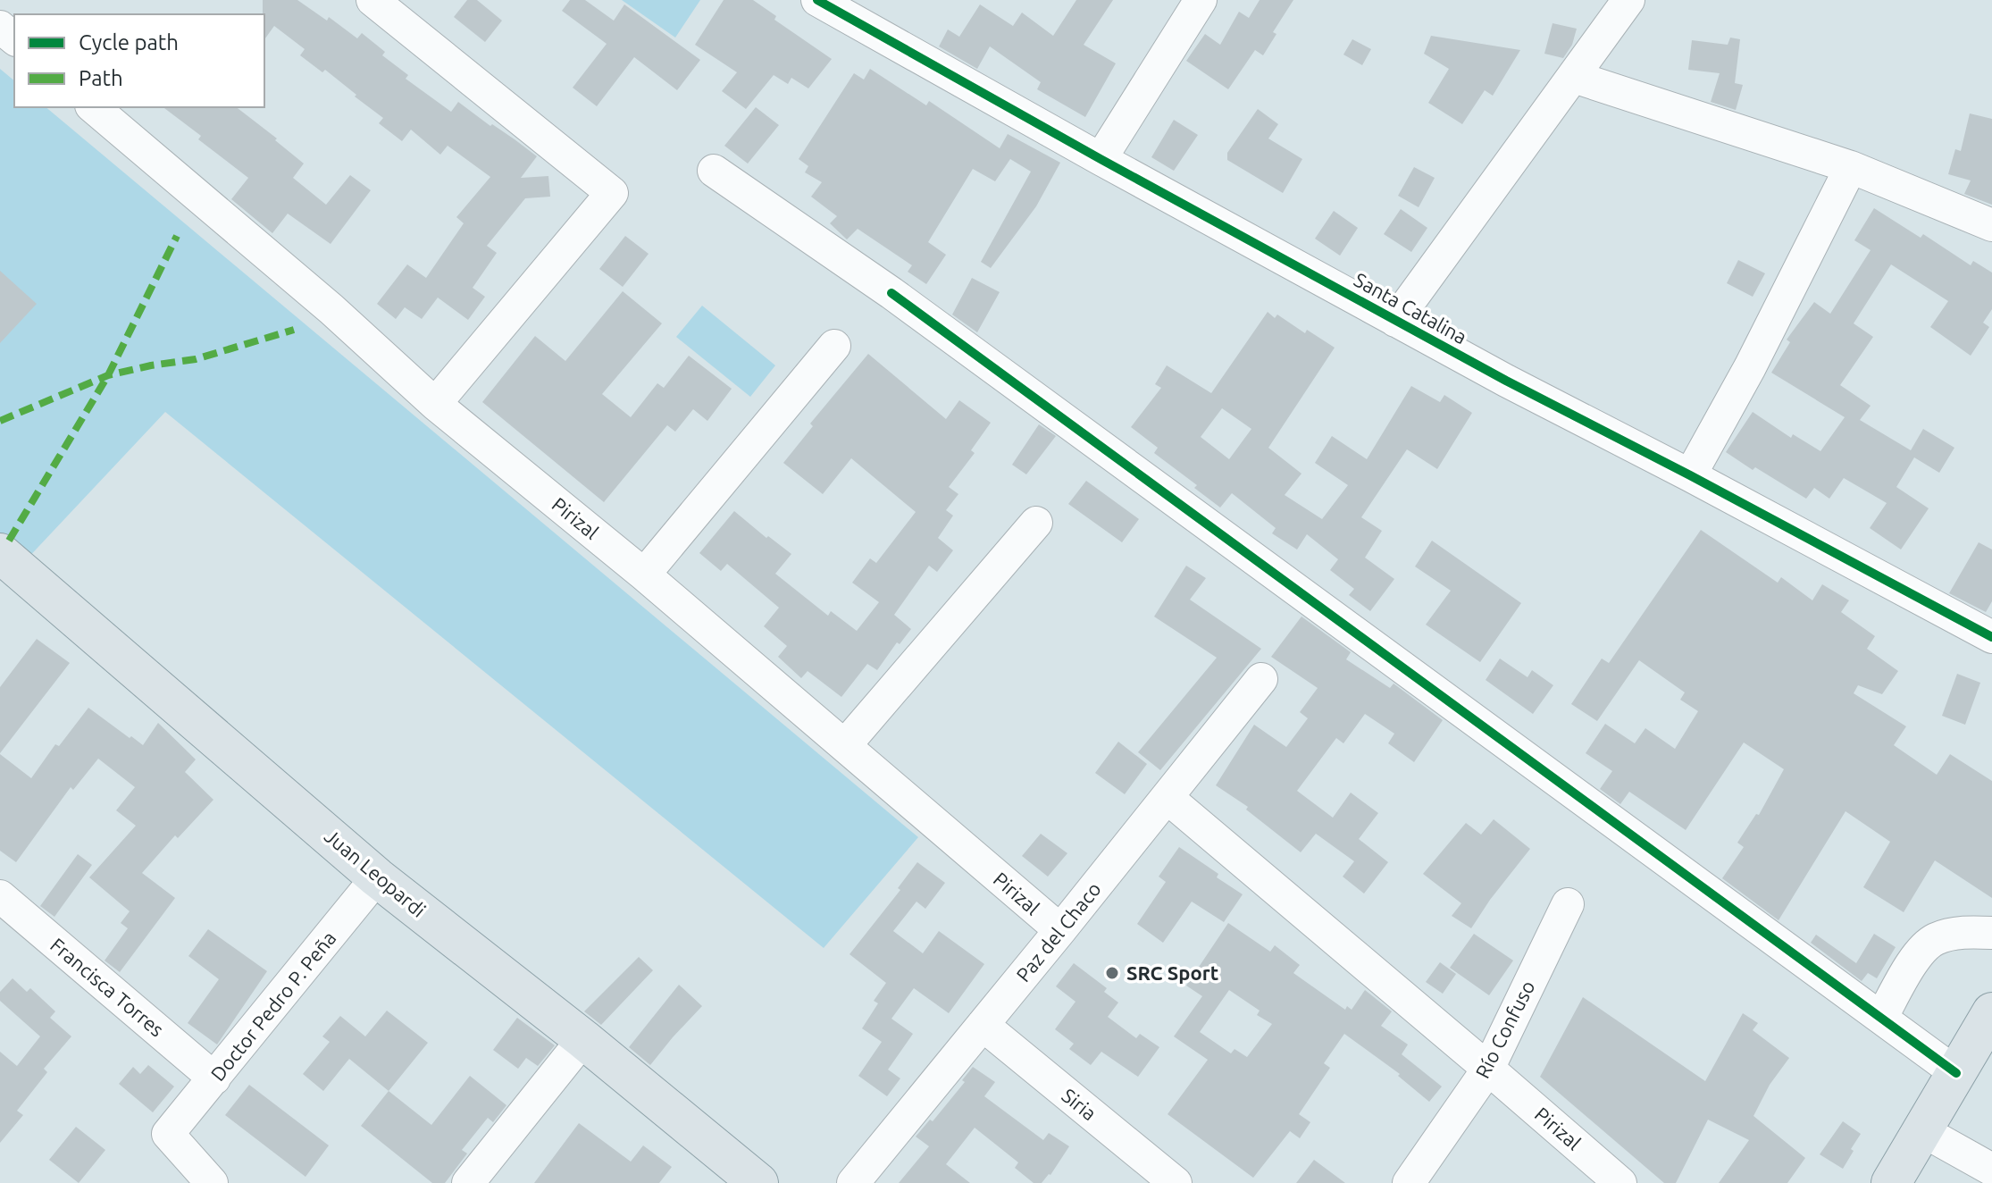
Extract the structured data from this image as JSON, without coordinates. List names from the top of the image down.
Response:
{
  "streets": {
    "main road": ["Juan Leopardi"],
    "street": [
      "Santa Catalina",
      "Pirizal",
      "Paz del Chaco",
      "Francisca Torres",
      "Doctor Pedro P. Peña",
      "Río Confuso",
      "Siria"
    ]
  },
  "crossings": [
    ["Pirizal", "Paz del Chaco"],
    ["Pirizal", "Río Confuso"],
    ["Juan Leopardi", "Doctor Pedro P. Peña"],
    ["Paz del Chaco", "Siria"],
    ["Francisca Torres", "Doctor Pedro P. Peña"]
  ],
  "places": ["SRC Sport"],
  "legend": ["Cycle path", "Path"]
}
